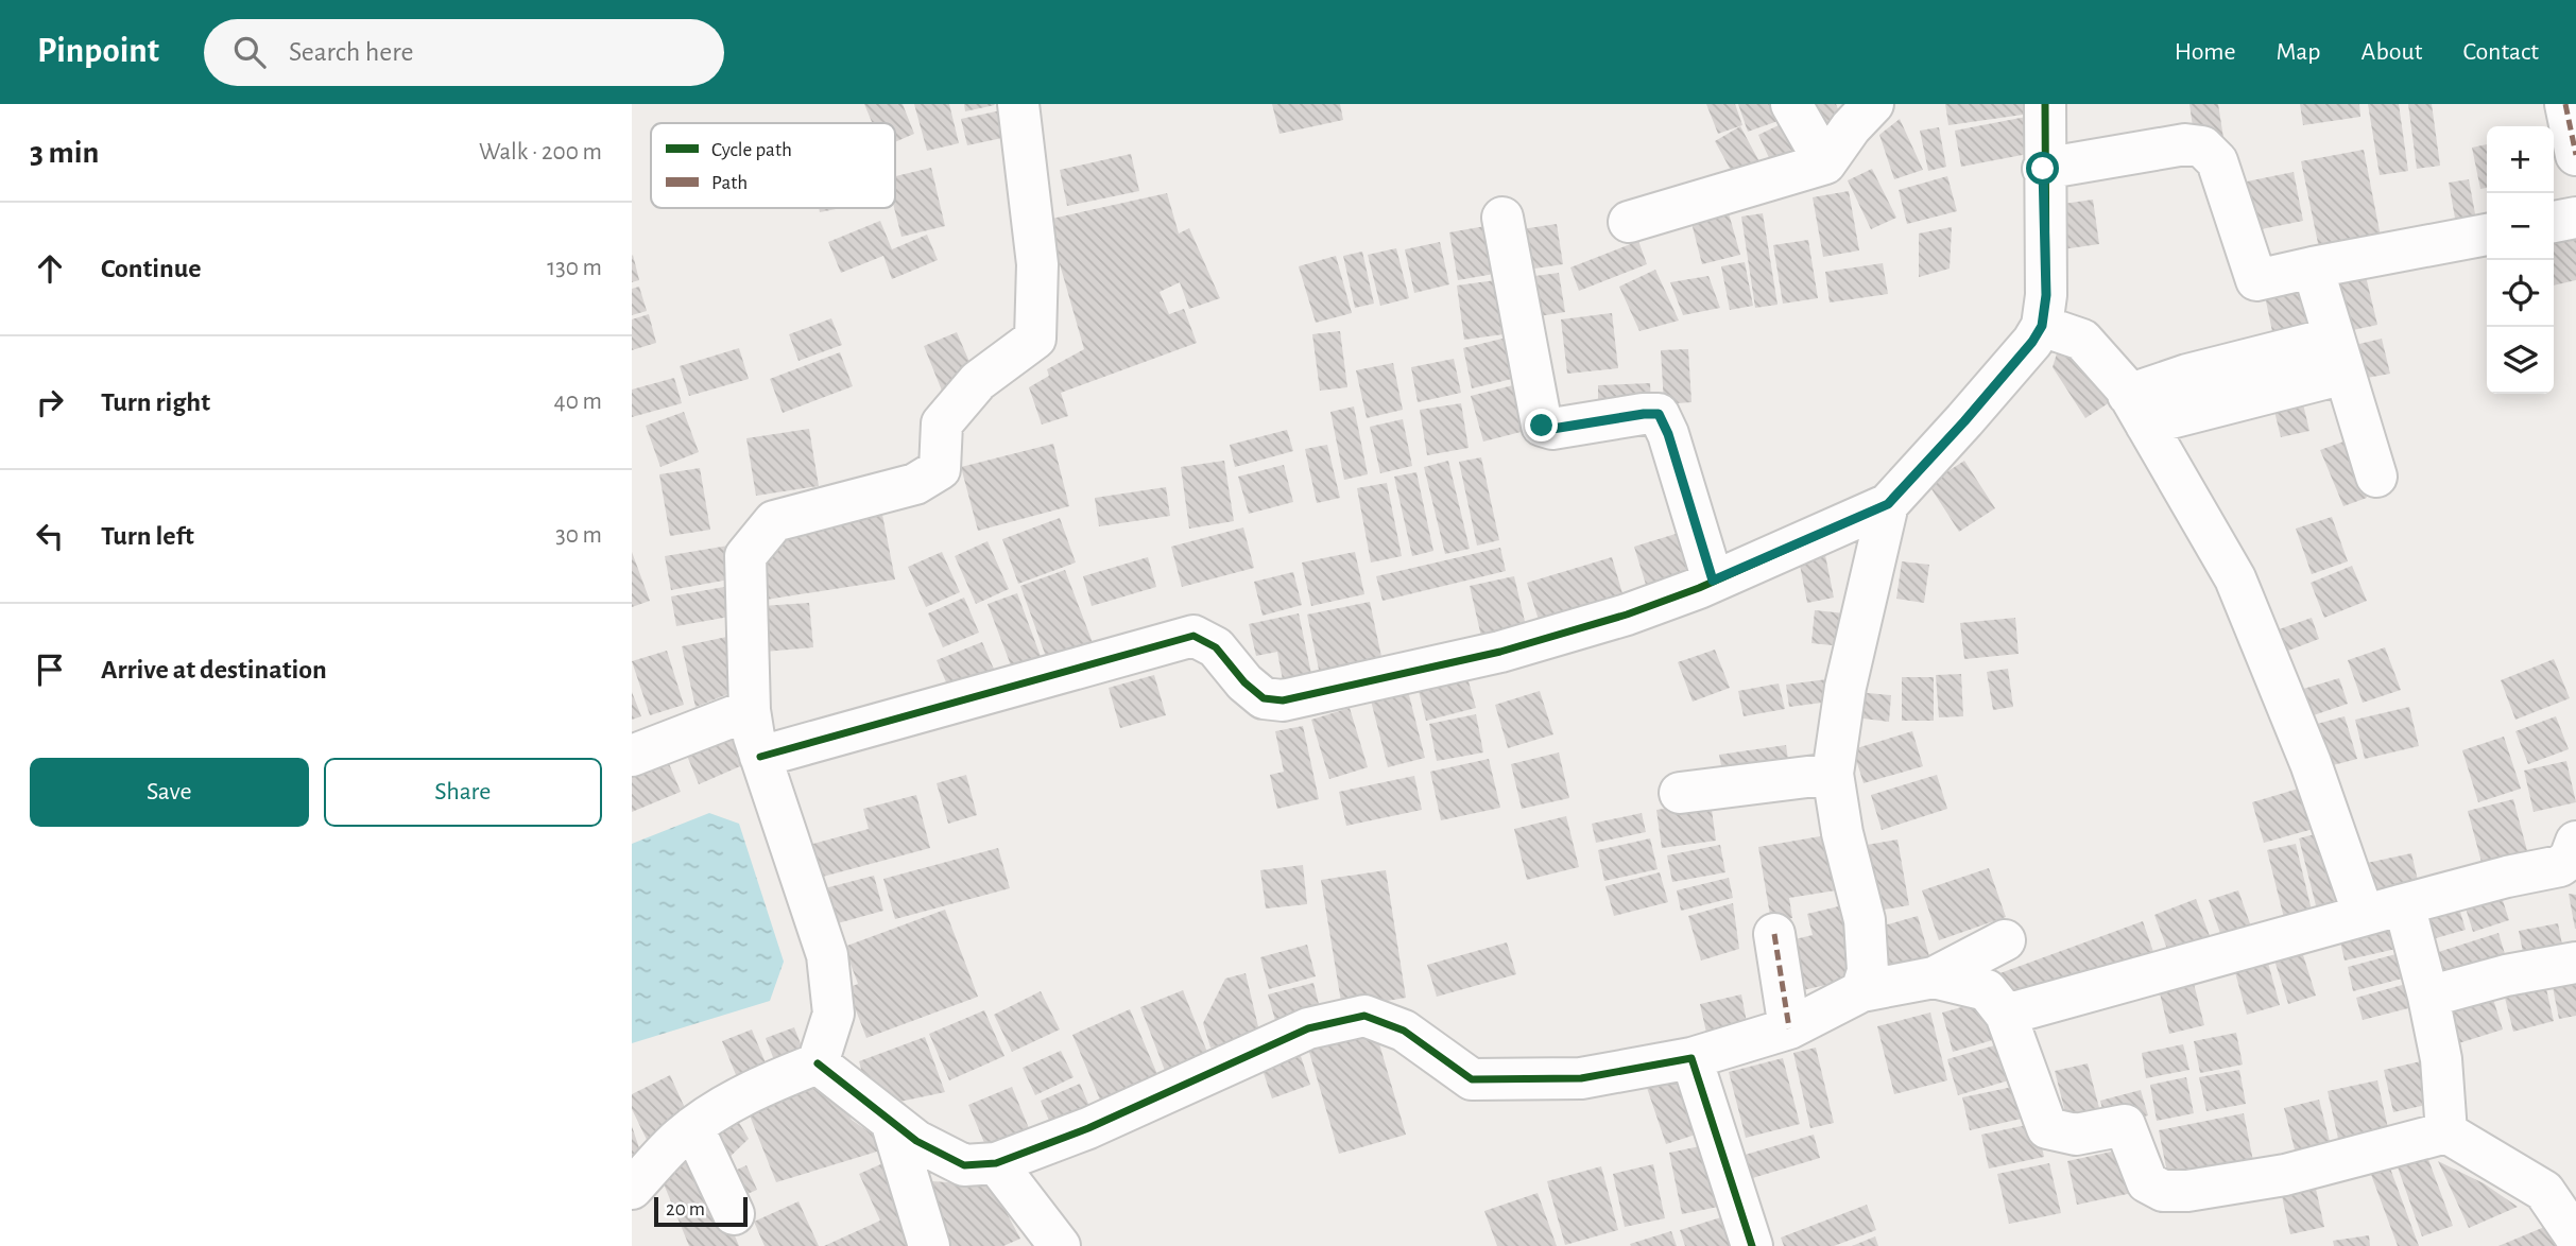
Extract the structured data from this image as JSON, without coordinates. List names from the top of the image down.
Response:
{
  "legend": ["Cycle path", "Path"],
  "scale_bar": "20 m",
  "page": {
    "header": "Pinpoint",
    "search": "Search here",
    "nav": [
      "Home",
      "Map",
      "About",
      "Contact"
    ],
    "heading": ["3 min", "Walk · 200 m"],
    "map_buttons": ["+", "−"],
    "list": [
      ["Continue", "130 m"],
      ["Turn right", "40 m"],
      ["Turn left", "30 m"],
      "Arrive at destination"
    ],
    "buttons": ["Save", "Share"],
    "scale": "20 m"
  }
}
